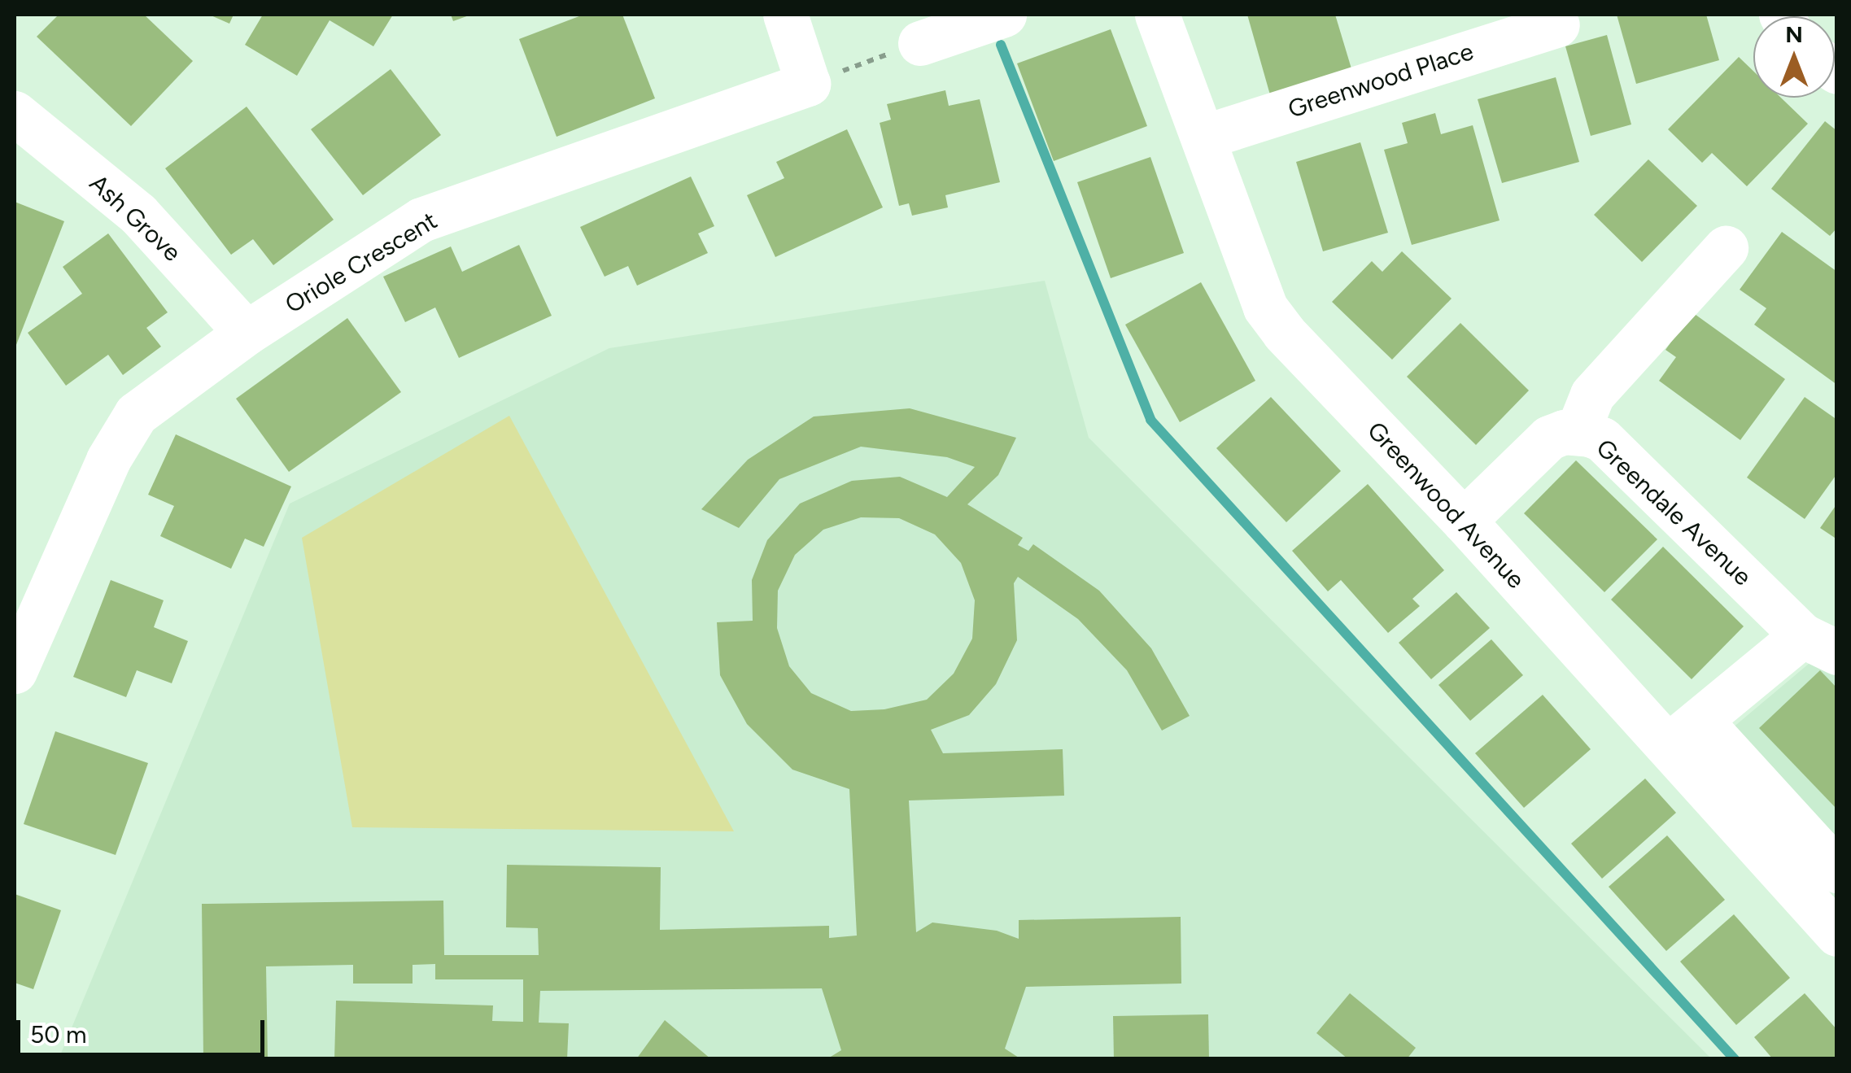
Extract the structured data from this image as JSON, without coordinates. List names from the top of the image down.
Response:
{
  "streets": {
    "street": [
      "Greenwood Place",
      "Ash Grove",
      "Oriole Crescent",
      "Greenwood Avenue",
      "Greendale Avenue"
    ]
  },
  "crossings": [
    ["Greenwood Place", "Greenwood Avenue"],
    ["Ash Grove", "Oriole Crescent"],
    ["Greenwood Avenue", "Greendale Avenue"]
  ],
  "scale_bar": "50 m",
  "north": "top"
}
